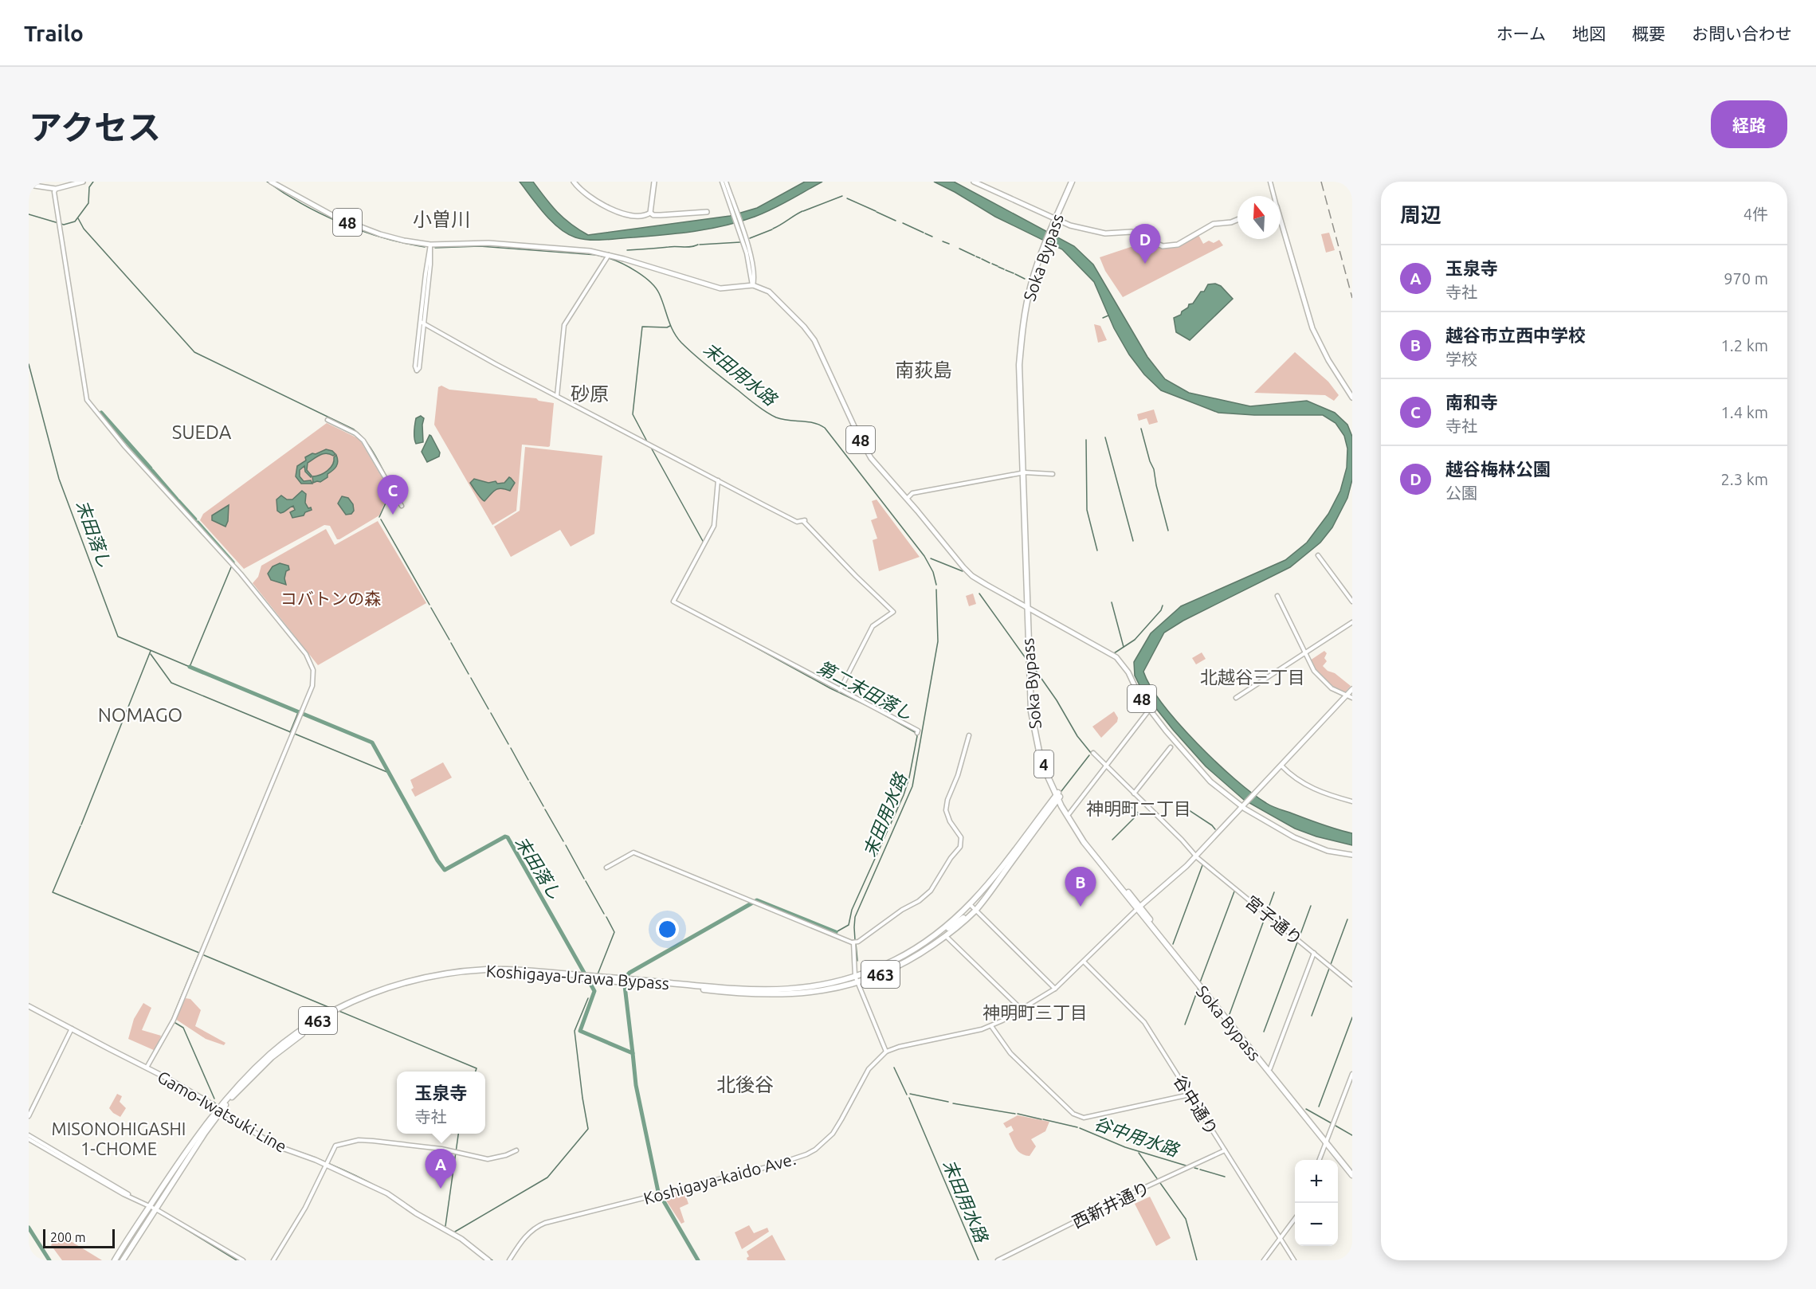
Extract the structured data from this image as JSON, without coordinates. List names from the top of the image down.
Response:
{
  "streets": {
    "highway": [
      "Soka Bypass",
      "4",
      "463",
      "Koshigaya-Urawa Bypass"
    ],
    "main road": ["48", "Gamo-Iwatsuki Line"],
    "street": [
      "宮子通り",
      "谷中通り",
      "Koshigaya-kaido Ave.",
      "西新井通り"
    ]
  },
  "crossings": [
    ["48", "Soka Bypass"],
    ["Soka Bypass", "Koshigaya-Urawa Bypass"],
    ["Soka Bypass", "Koshigaya-kaido Ave."],
    ["Koshigaya-Urawa Bypass", "Gamo-Iwatsuki Line"],
    ["谷中通り", "Koshigaya-kaido Ave."],
    ["谷中通り", "西新井通り"]
  ],
  "districts": [
    "小曽川",
    "南荻島",
    "砂原",
    "SUEDA",
    "北越谷三丁目",
    "NOMAGO",
    "神明町二丁目",
    "神明町三丁目",
    "北後谷",
    "MISONOHIGASHI 1-CHOME"
  ],
  "water": [
    "末田用水路",
    "末田落し",
    "第二末田落し",
    "谷中用水路"
  ],
  "parks": ["コバトンの森"],
  "scale_bar": "200 m",
  "north": "top",
  "page": {
    "header": "Trailo",
    "nav": [
      "ホーム",
      "地図",
      "概要",
      "お問い合わせ"
    ],
    "title": "アクセス",
    "buttons": "経路",
    "heading": ["周辺", "4件"],
    "pins": [
      "D",
      "C",
      "B",
      "A"
    ],
    "list": [
      {
        "mark": "A",
        "name": "玉泉寺",
        "note": "寺社",
        "value": "970 m"
      },
      {
        "mark": "B",
        "name": "越谷市立西中学校",
        "note": "学校",
        "value": "1.2 km"
      },
      {
        "mark": "C",
        "name": "南和寺",
        "note": "寺社",
        "value": "1.4 km"
      },
      {
        "mark": "D",
        "name": "越谷梅林公園",
        "note": "公園",
        "value": "2.3 km"
      }
    ],
    "popup": ["玉泉寺", "寺社"],
    "map_buttons": ["+", "−"],
    "scale": "200 m"
  }
}
